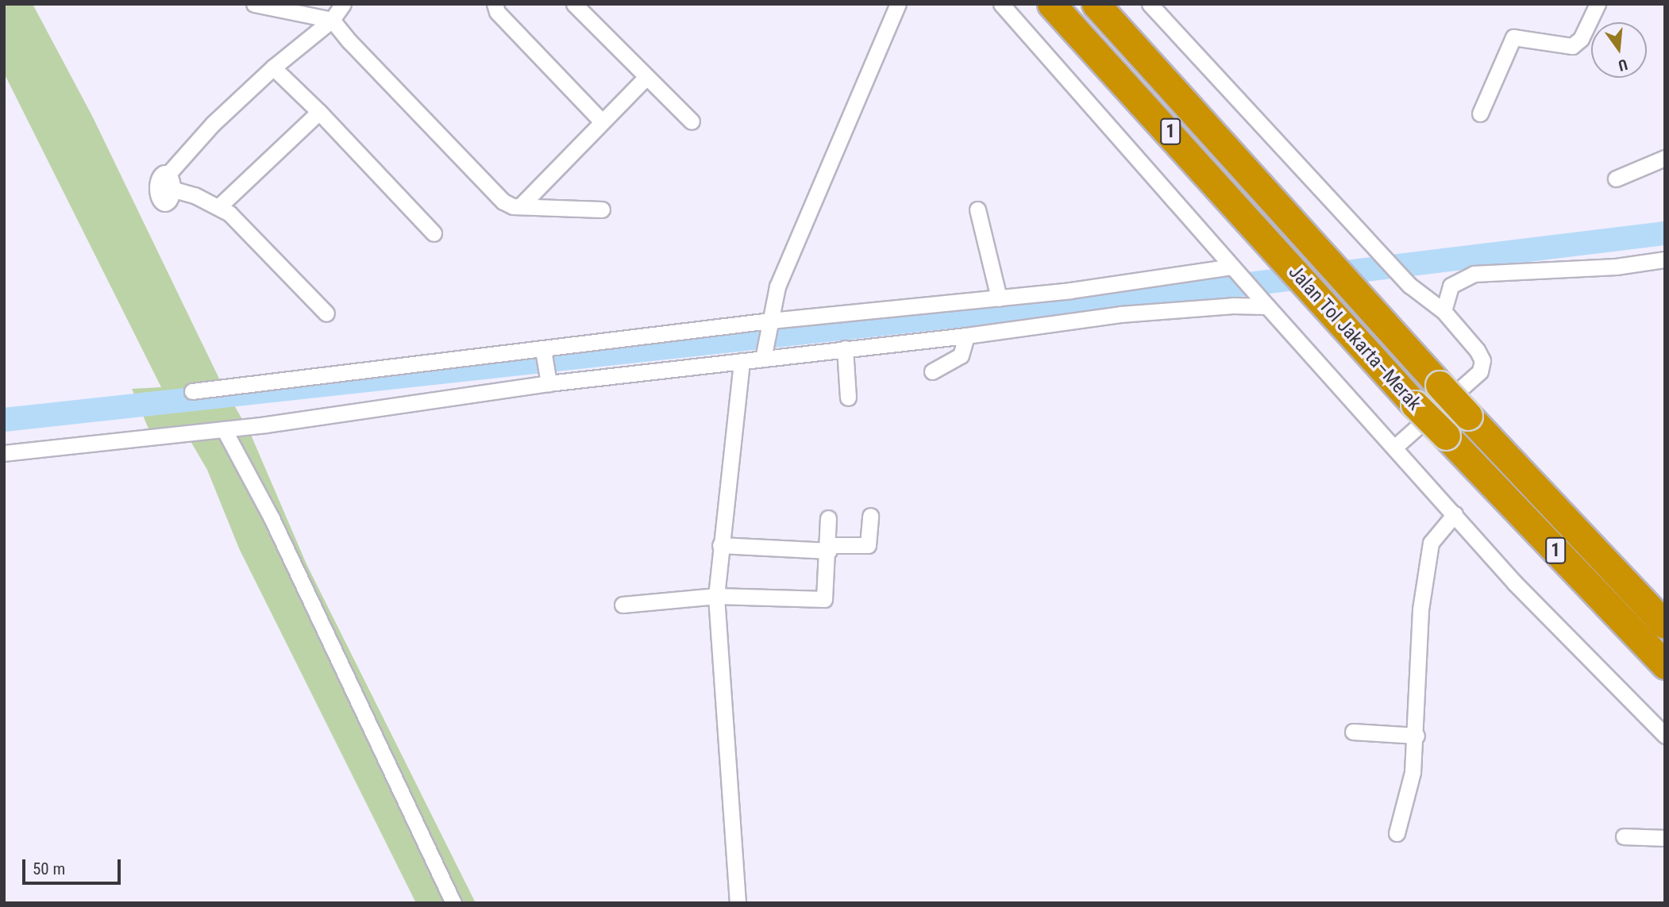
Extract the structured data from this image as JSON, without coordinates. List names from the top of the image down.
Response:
{
  "streets": {
    "highway": ["1", "Jalan Tol Jakarta–Merak"]
  },
  "scale_bar": "50 m",
  "north": "bottom"
}
